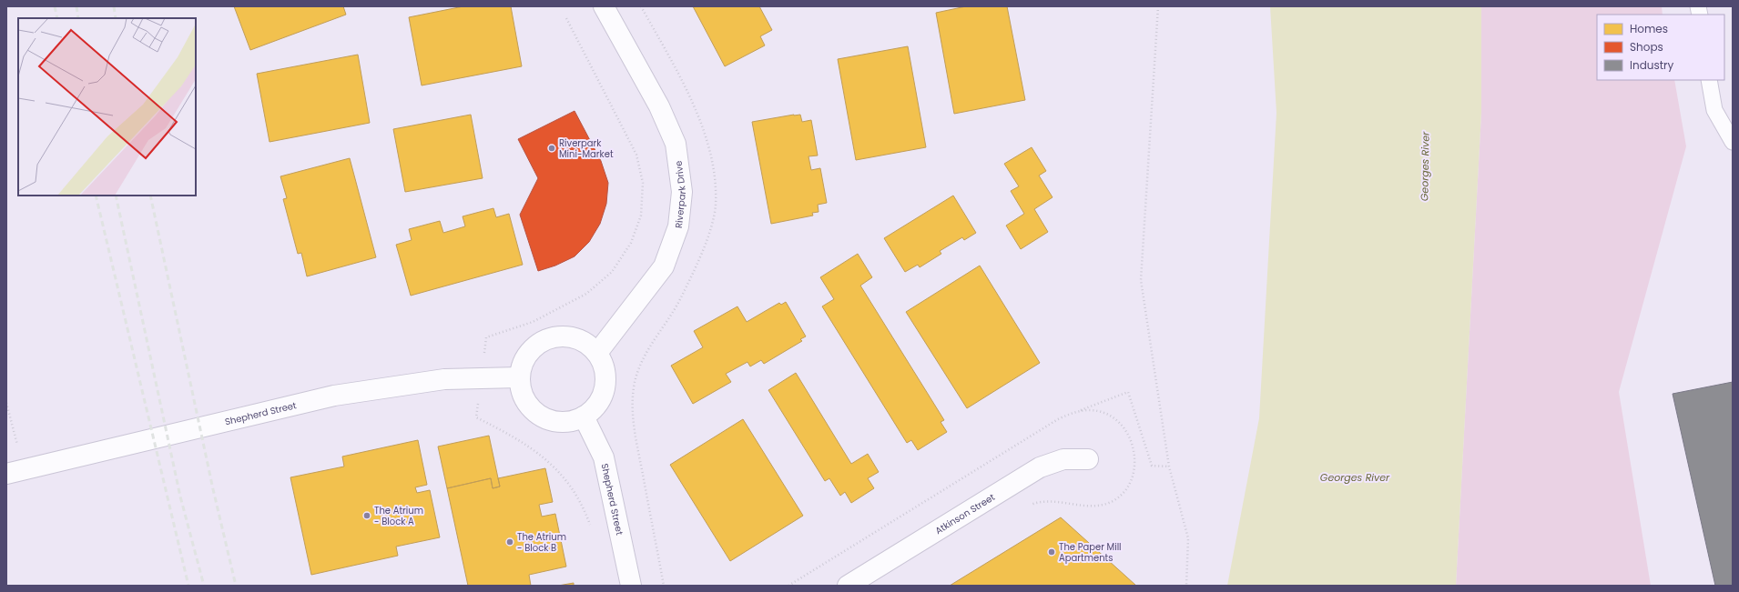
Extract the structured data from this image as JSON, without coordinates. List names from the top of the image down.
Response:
{
  "streets": {
    "street": ["Riverpark Drive", "Shepherd Street", "Atkinson Street"]
  },
  "crossings": [
    ["Riverpark Drive", "Shepherd Street"]
  ],
  "water": ["Georges River"],
  "places": [
    "Riverpark Mini-Market",
    "The Atrium - Block A",
    "The Atrium - Block B",
    "The Paper Mill Apartments"
  ],
  "legend": ["Homes", "Shops", "Industry"]
}
